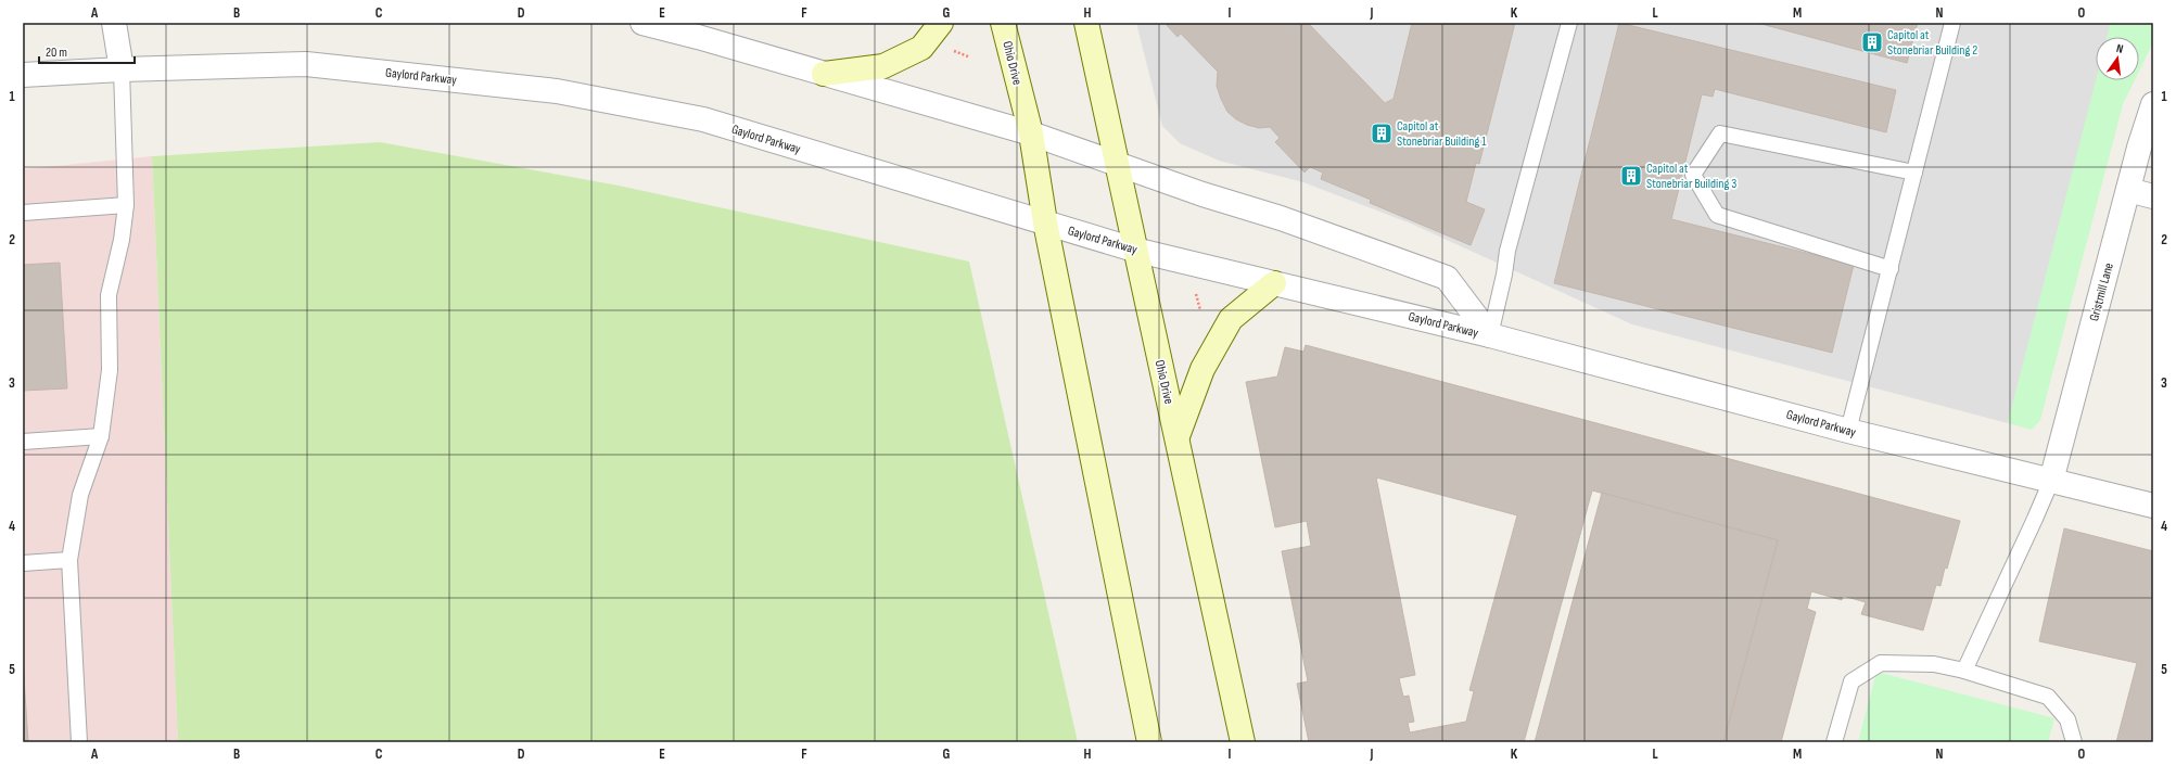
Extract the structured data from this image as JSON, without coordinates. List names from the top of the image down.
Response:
{
  "streets": {
    "main road": ["Ohio Drive"],
    "street": ["Gaylord Parkway", "Gristmill Lane"]
  },
  "crossings": [
    ["Ohio Drive", "Gaylord Parkway"],
    ["Gaylord Parkway", "Gristmill Lane"]
  ],
  "places": {
    "building": ["Capitol at Stonebriar Building 2", "Capitol at Stonebriar Building 1", "Capitol at Stonebriar Building 3"]
  },
  "scale_bar": "20 m",
  "north": "top",
  "grid": {
    "columns": [
      "A",
      "B",
      "C",
      "D",
      "E",
      "F",
      "G",
      "H",
      "I",
      "J",
      "K",
      "L",
      "M",
      "N",
      "O"
    ],
    "rows": [
      "1",
      "2",
      "3",
      "4",
      "5"
    ]
  }
}
